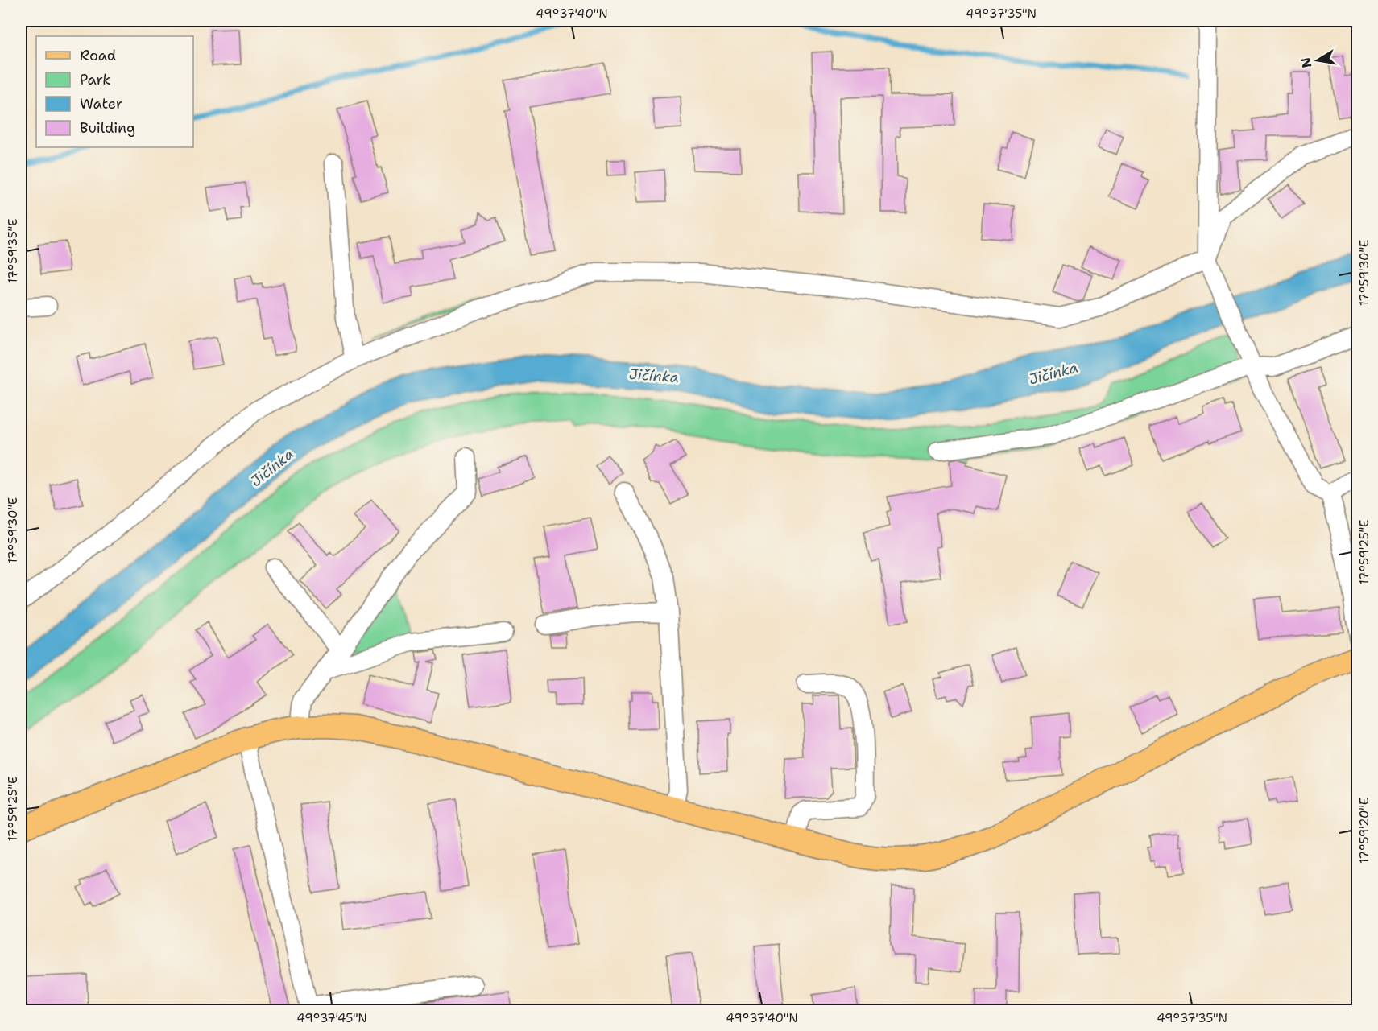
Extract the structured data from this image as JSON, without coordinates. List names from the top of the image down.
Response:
{
  "water": ["Jičínka"],
  "legend": [
    "Road",
    "Park",
    "Water",
    "Building"
  ],
  "north": "left",
  "coordinates": [
    "49°37'40\"N",
    "49°37'35\"N",
    "17°59'35\"E",
    "17°59'30\"E",
    "17°59'25\"E",
    "17°59'20\"E",
    "49°37'45\"N"
  ]
}
